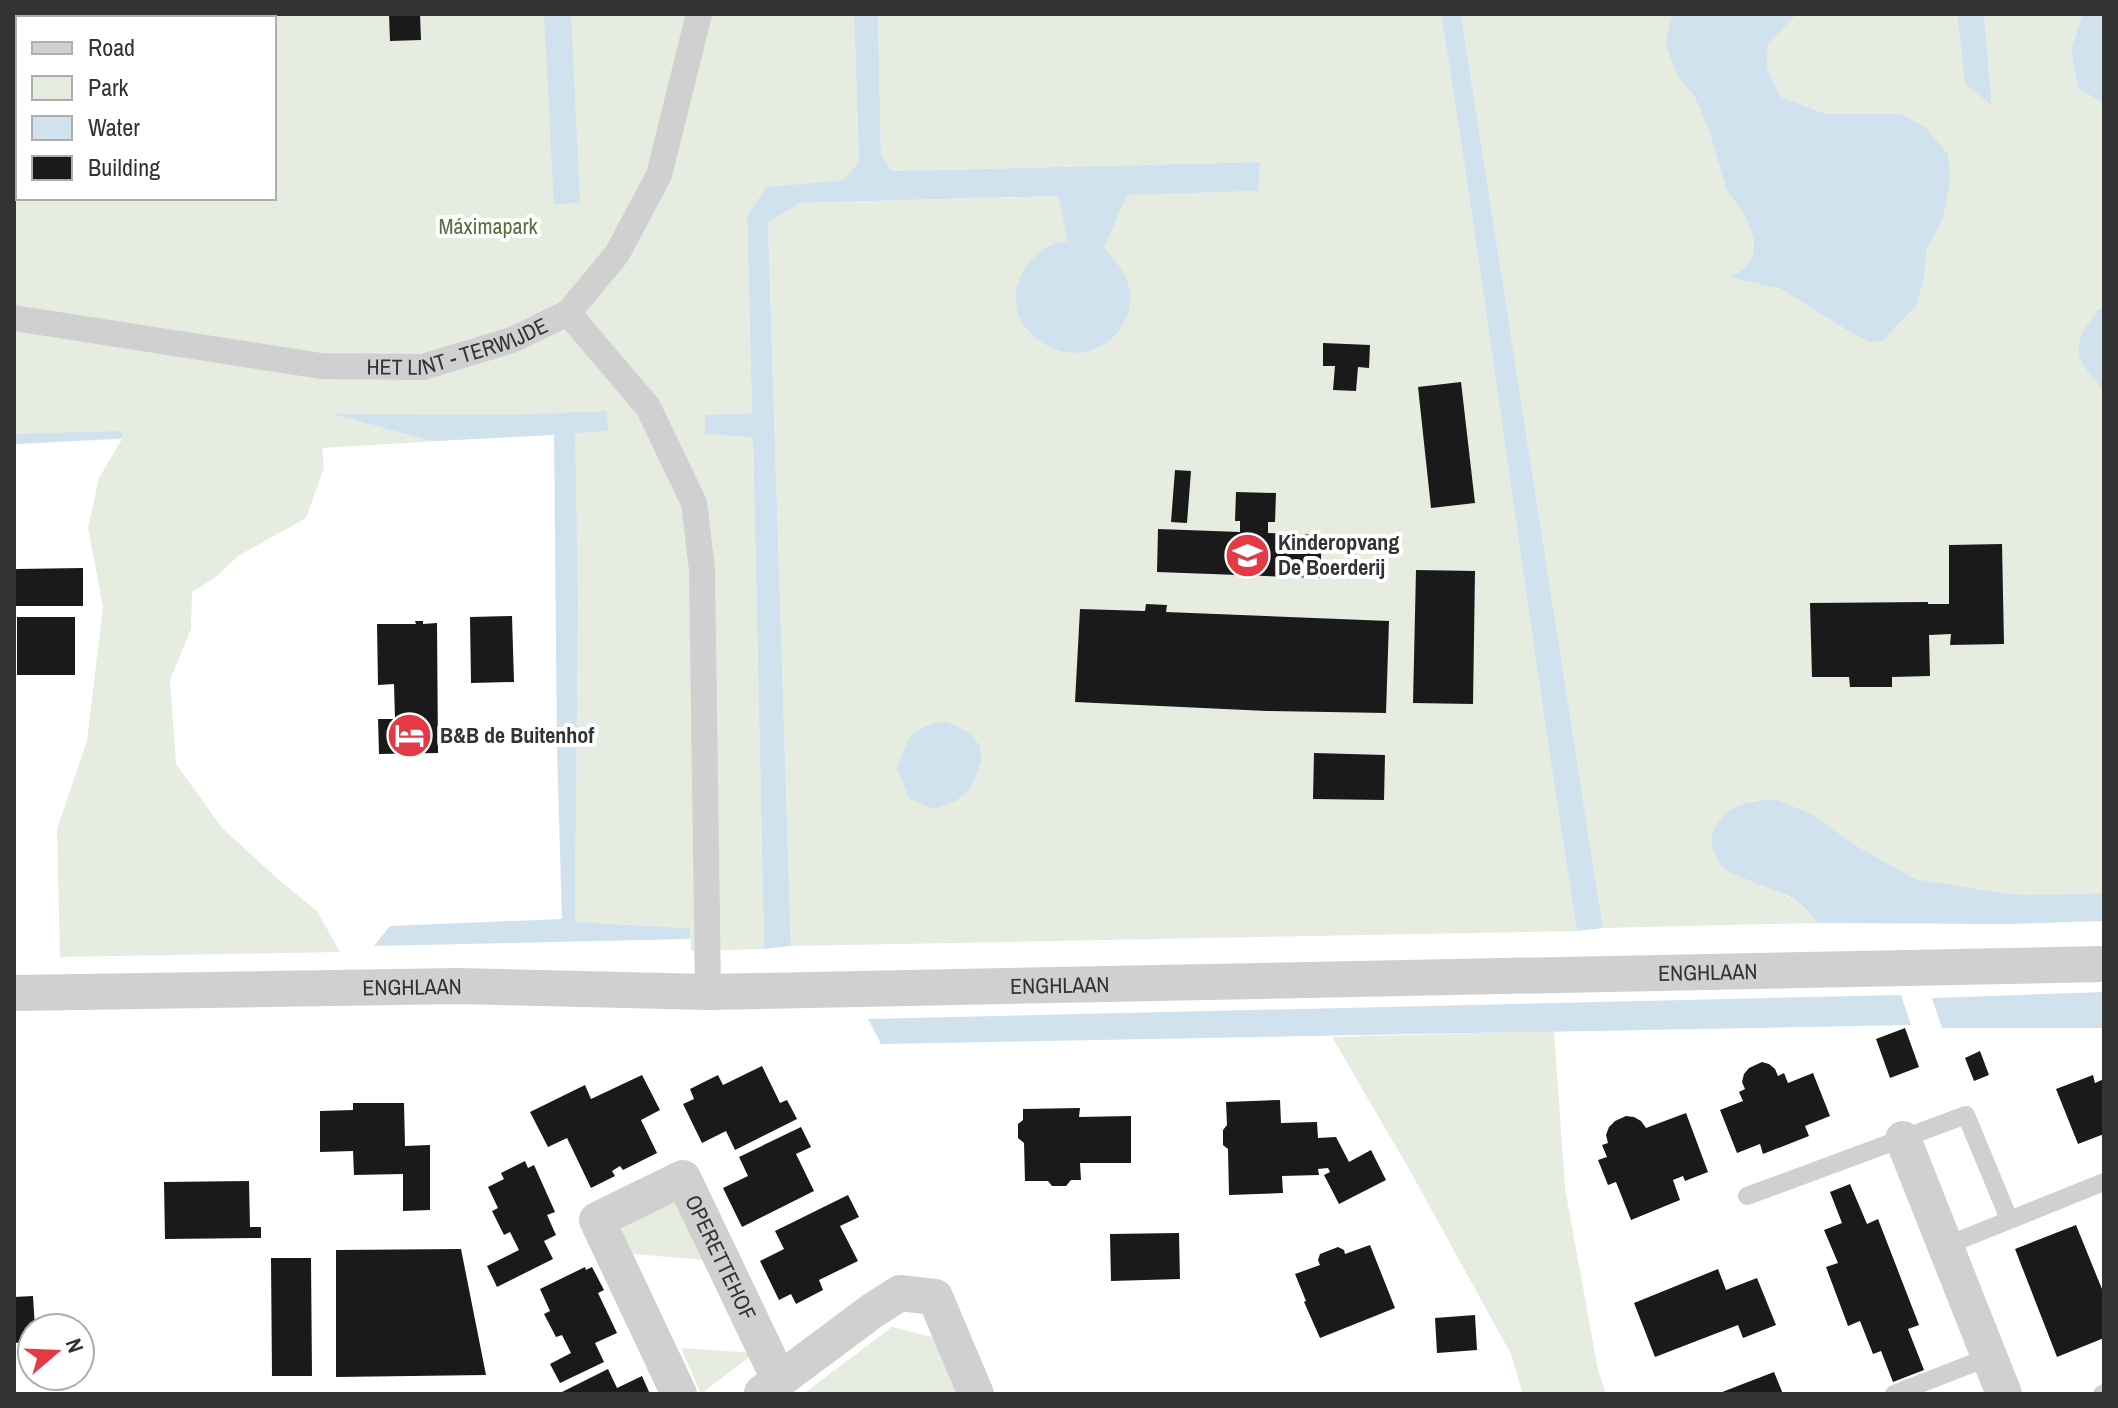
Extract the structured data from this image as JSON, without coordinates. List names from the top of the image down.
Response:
{
  "streets": {
    "street": ["HET LINT - TERWIJDE", "ENGHLAAN", "OPERETTEHOF"]
  },
  "parks": ["Máximapark"],
  "places": {
    "school or university": ["Kinderopvang De Boerderij"],
    "hotel": ["B&B de Buitenhof"]
  },
  "legend": [
    "Road",
    "Park",
    "Water",
    "Building"
  ],
  "north": "right"
}
